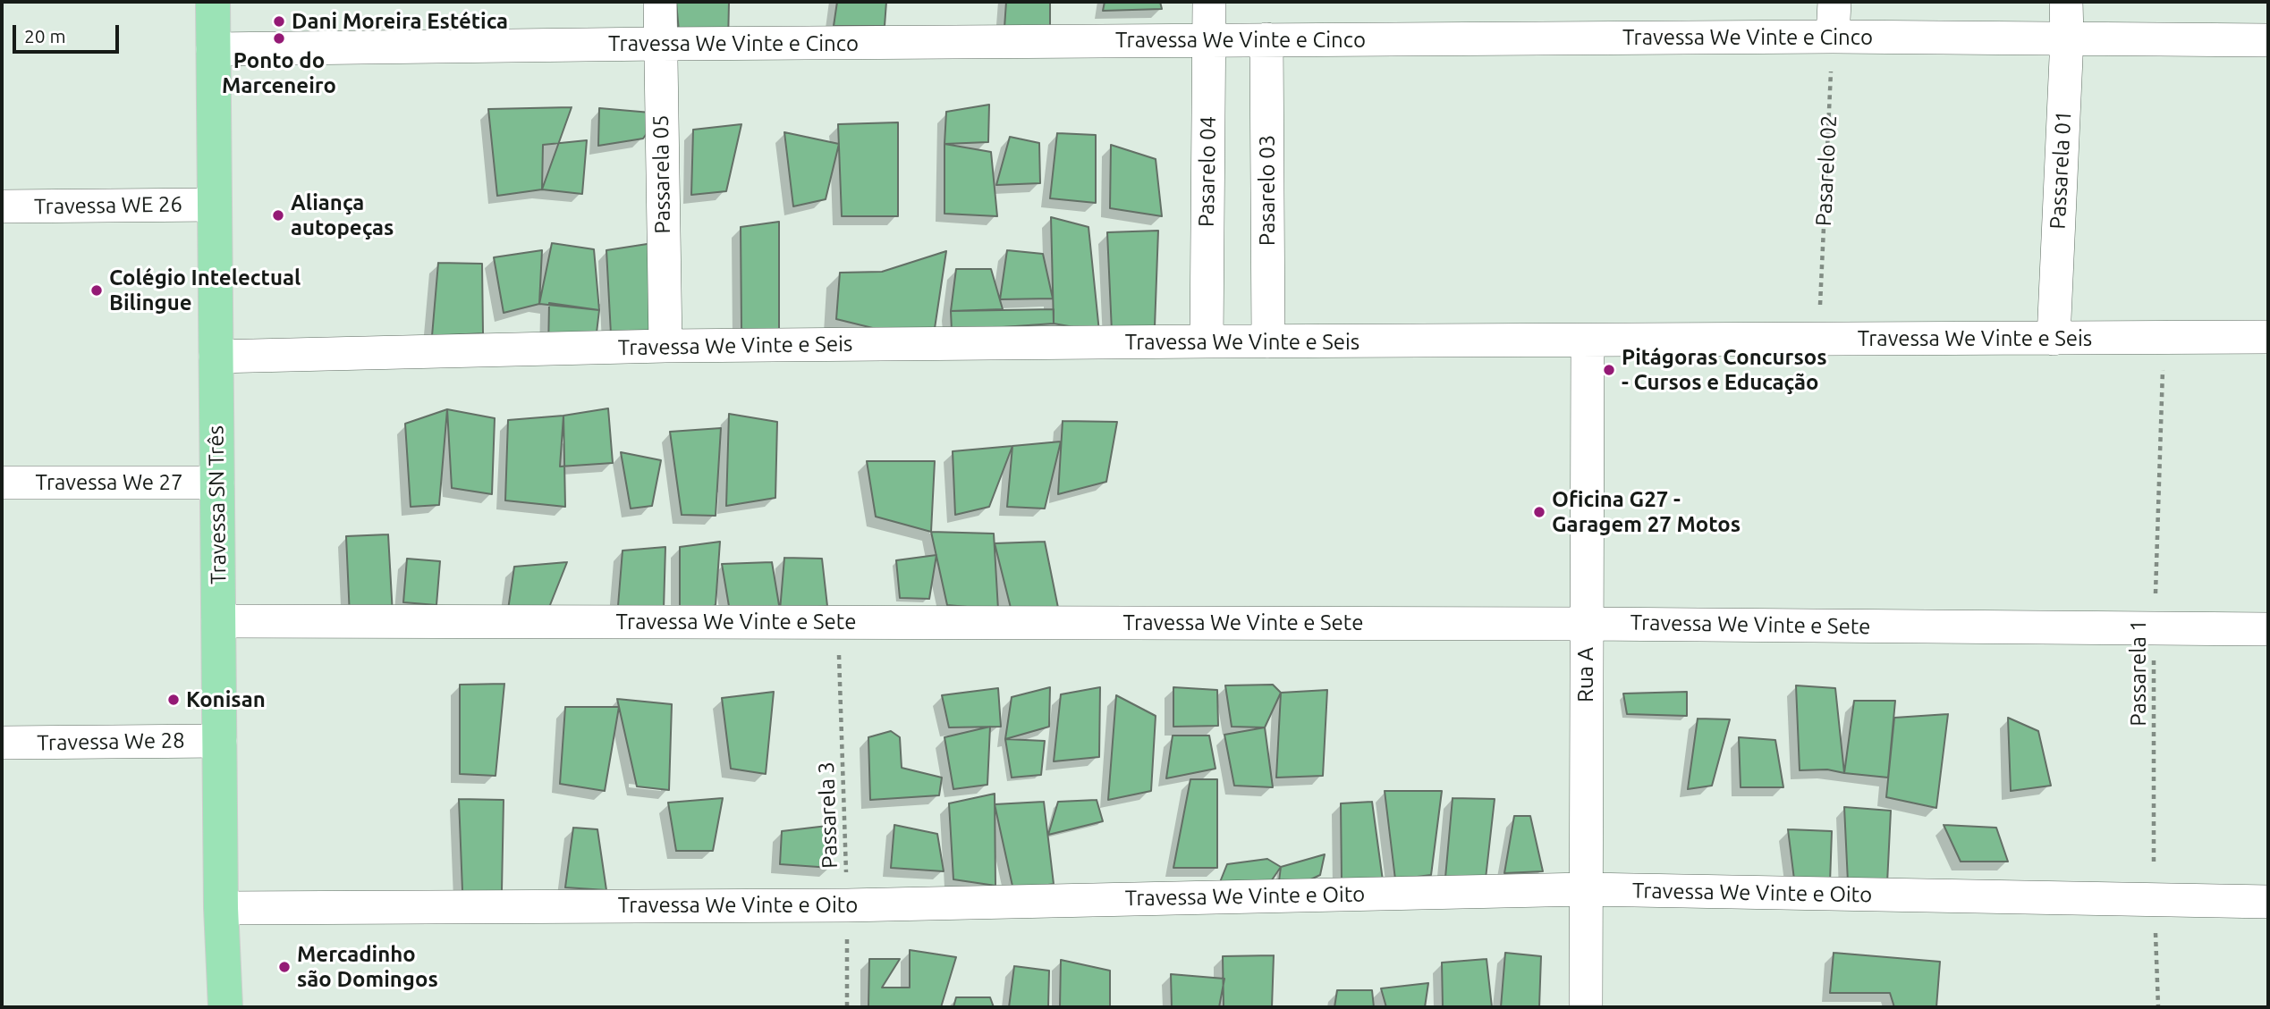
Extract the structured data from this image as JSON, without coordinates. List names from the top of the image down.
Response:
{
  "streets": {
    "main road": ["Travessa SN Três"],
    "street": [
      "Travessa We Vinte e Cinco",
      "Passarela 01",
      "Pasarelo 04",
      "Passarela 05",
      "Pasarelo 03",
      "Travessa WE 26",
      "Travessa We Vinte e Seis",
      "Travessa We 27",
      "Travessa We Vinte e Sete",
      "Rua A",
      "Travessa We 28",
      "Travessa We Vinte e Oito"
    ],
    "path": ["Pasarelo 02", "Passarela 1", "Passarela 3"]
  },
  "crossings": [
    ["Travessa We Vinte e Cinco", "Passarela 01"],
    ["Travessa We Vinte e Cinco", "Pasarelo 02"],
    ["Travessa We Vinte e Cinco", "Pasarelo 04"],
    ["Travessa We Vinte e Cinco", "Passarela 05"],
    ["Travessa We Vinte e Cinco", "Pasarelo 03"],
    ["Travessa We Vinte e Cinco", "Travessa SN Três"],
    ["Passarela 01", "Travessa We Vinte e Seis"],
    ["Pasarelo 02", "Travessa We Vinte e Seis"],
    ["Pasarelo 04", "Travessa We Vinte e Seis"],
    ["Passarela 05", "Travessa We Vinte e Seis"],
    ["Pasarelo 03", "Travessa We Vinte e Seis"],
    ["Travessa WE 26", "Travessa SN Três"],
    ["Travessa We Vinte e Seis", "Travessa SN Três"],
    ["Travessa We Vinte e Seis", "Passarela 1"],
    ["Travessa We Vinte e Seis", "Rua A"],
    ["Travessa We 27", "Travessa SN Três"],
    ["Travessa SN Três", "Travessa We Vinte e Sete"],
    ["Travessa SN Três", "Travessa We 28"],
    ["Travessa SN Três", "Travessa We Vinte e Oito"],
    ["Travessa We Vinte e Sete", "Passarela 1"],
    ["Travessa We Vinte e Sete", "Rua A"],
    ["Travessa We Vinte e Sete", "Passarela 3"],
    ["Passarela 1", "Travessa We Vinte e Oito"],
    ["Rua A", "Travessa We Vinte e Oito"],
    ["Passarela 3", "Travessa We Vinte e Oito"]
  ],
  "places": [
    "Dani Moreira Estética",
    "Ponto do Marceneiro",
    "Aliança autopeças",
    "Colégio Intelectual Bilingue",
    "Pitágoras Concursos - Cursos e Educação",
    "Oficina G27 - Garagem 27 Motos",
    "Konisan",
    "Mercadinho são Domingos"
  ],
  "scale_bar": "20 m"
}
